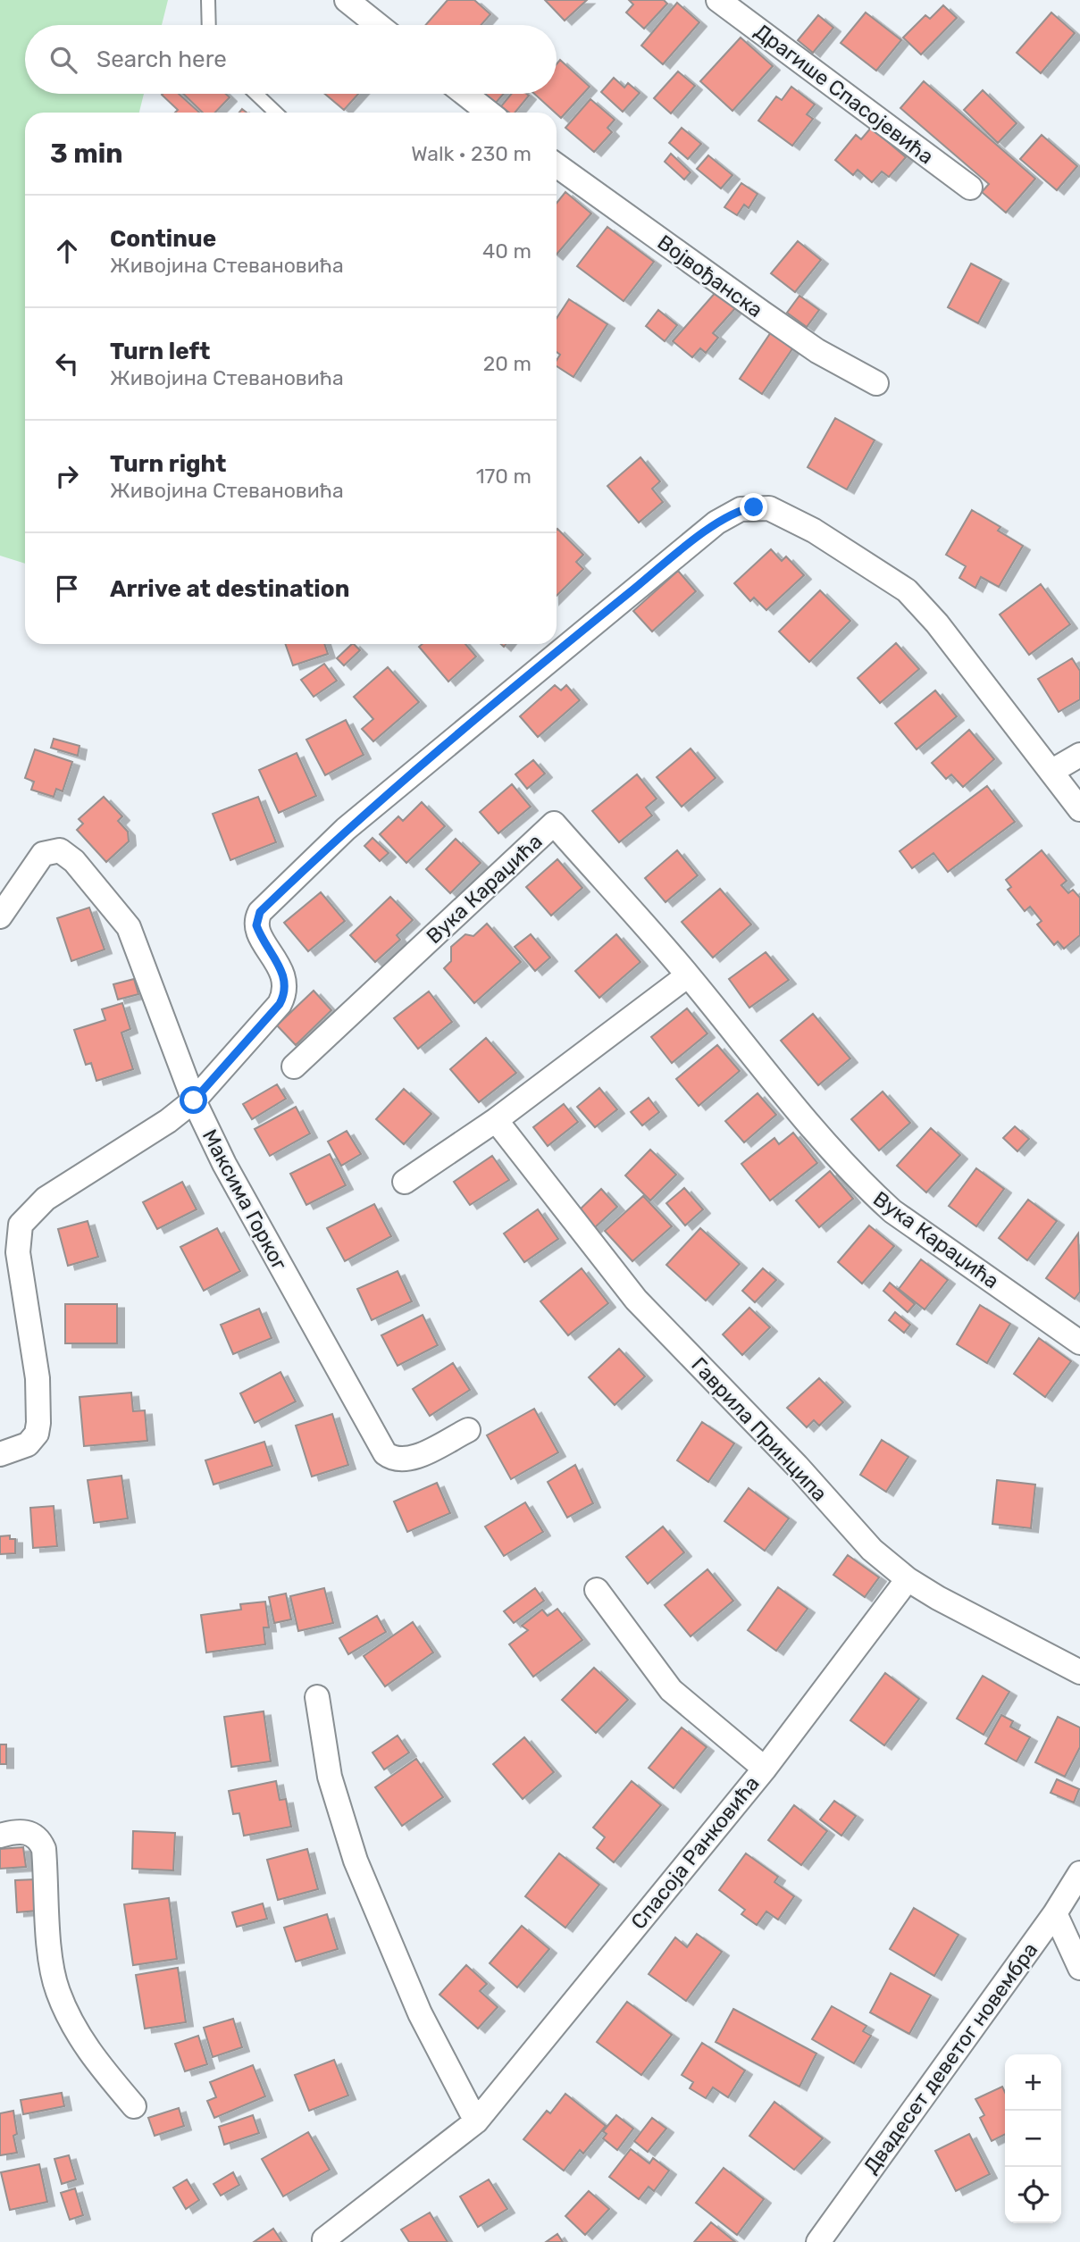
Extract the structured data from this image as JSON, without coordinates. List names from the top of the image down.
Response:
{
  "streets": {
    "street": [
      "Драгише Спасојевића",
      "Војвођанска",
      "Вука Караџића",
      "Максима Горког",
      "Гаврила Принципа",
      "Спасоја Ранковића",
      "Двадесет деветог новембра"
    ]
  },
  "crossings": [
    ["Гаврила Принципа", "Спасоја Ранковића"]
  ],
  "page": {
    "search": "Search here",
    "heading": ["3 min", "Walk · 230 m"],
    "list": [
      ["Continue", "Живојина Стевановића", "40 m"],
      ["Turn left", "Живојина Стевановића", "20 m"],
      ["Turn right", "Живојина Стевановића", "170 m"],
      "Arrive at destination"
    ],
    "map_buttons": ["+", "−"]
  }
}
